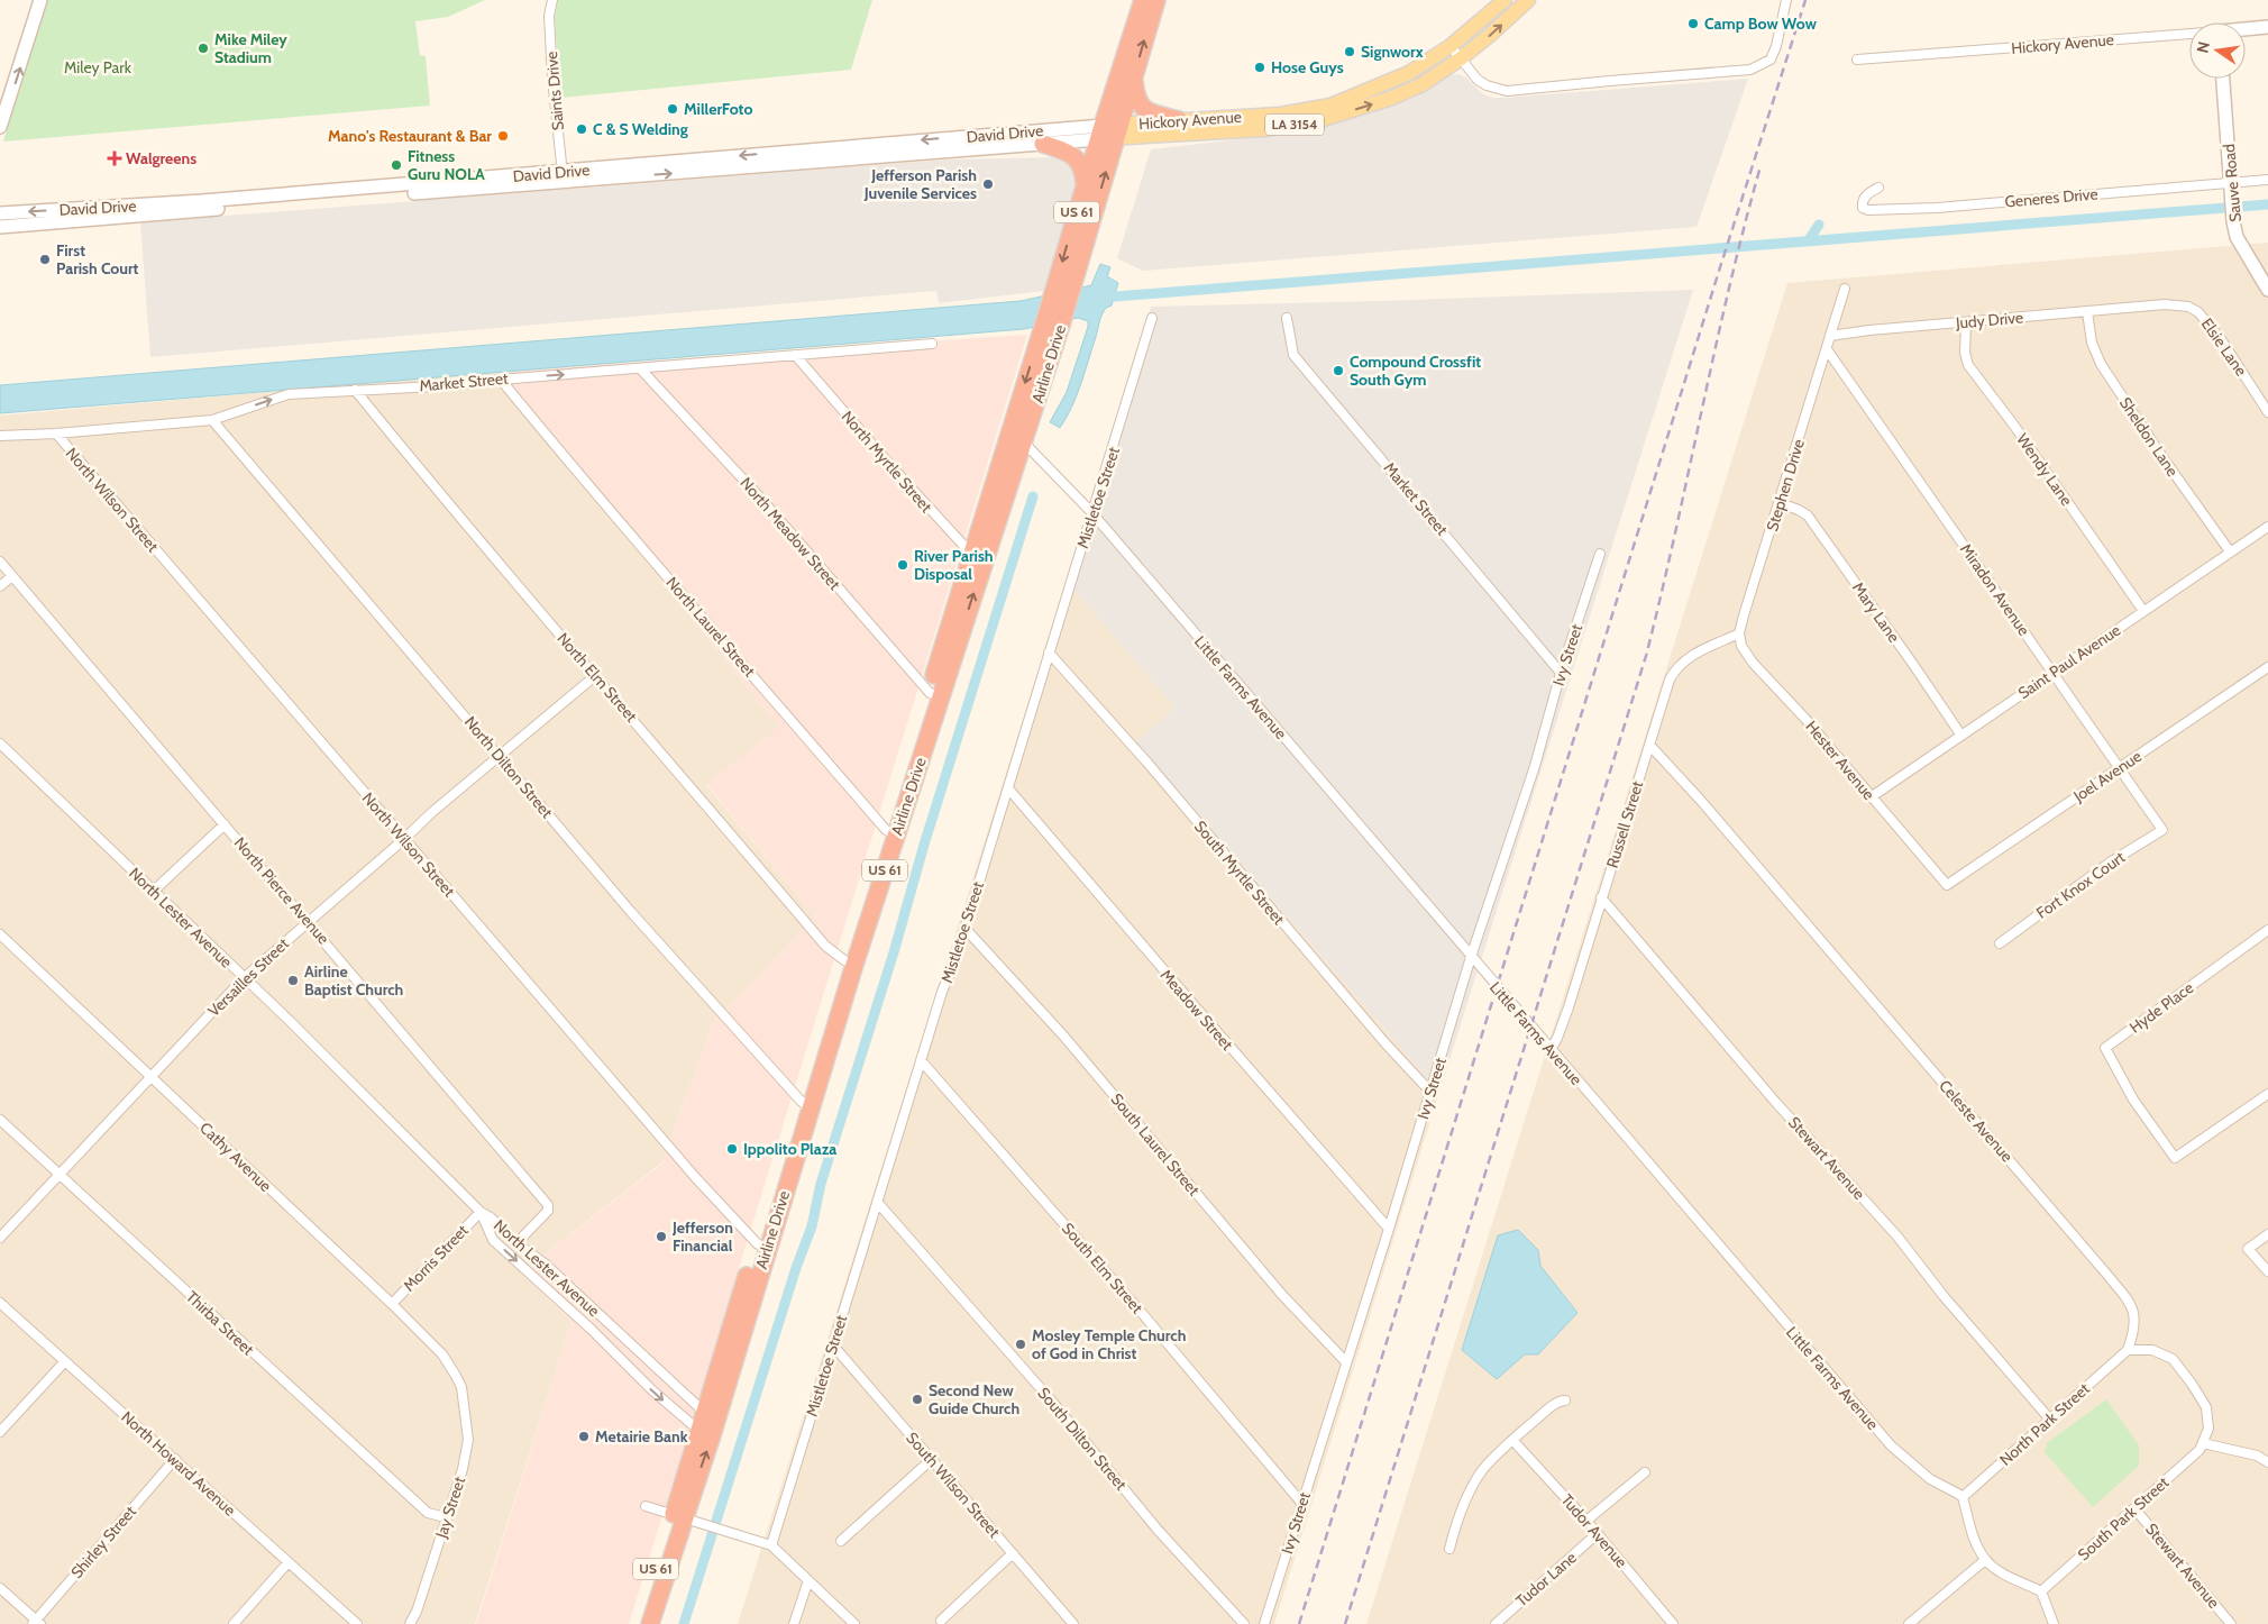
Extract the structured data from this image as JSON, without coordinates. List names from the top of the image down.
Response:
{
  "streets": {
    "highway": ["US 61", "Airline Drive"],
    "main road": [
      "Hickory Avenue",
      "LA 3154",
      "David Drive",
      "Sauve Road"
    ],
    "street": [
      "Saints Drive",
      "Generes Drive",
      "Judy Drive",
      "Elsie Lane",
      "Market Street",
      "Sheldon Lane",
      "North Myrtle Street",
      "Wendy Lane",
      "Stephen Drive",
      "Mistletoe Street",
      "North Wilson Street",
      "North Meadow Street",
      "Miradon Avenue",
      "Mary Lane",
      "North Laurel Street",
      "Ivy Street",
      "Saint Paul Avenue",
      "North Elm Street",
      "Little Farms Avenue",
      "Hester Avenue",
      "North Dilton Street",
      "Joel Avenue",
      "Russell Street",
      "South Myrtle Street",
      "Fort Knox Court",
      "North Pierce Avenue",
      "North Lester Avenue",
      "Versailles Street",
      "Hyde Place",
      "Meadow Street",
      "Celeste Avenue",
      "South Laurel Street",
      "Cathy Avenue",
      "Stewart Avenue",
      "Morris Street",
      "South Elm Street",
      "Thirba Street",
      "North Park Street",
      "South Dilton Street",
      "North Howard Avenue",
      "South Wilson Street",
      "Jay Street",
      "South Park Street",
      "Tudor Avenue",
      "Shirley Street",
      "Tudor Lane"
    ]
  },
  "crossings": [
    ["Hickory Avenue", "LA 3154"],
    ["Hickory Avenue", "David Drive"],
    ["Hickory Avenue", "Airline Drive"],
    ["Saints Drive", "David Drive"],
    ["David Drive", "Airline Drive"],
    ["Sauve Road", "Generes Drive"],
    ["Judy Drive", "Elsie Lane"],
    ["Judy Drive", "Sheldon Lane"],
    ["Judy Drive", "Wendy Lane"],
    ["Judy Drive", "Stephen Drive"],
    ["Airline Drive", "North Myrtle Street"],
    ["Airline Drive", "North Wilson Street"],
    ["Airline Drive", "North Meadow Street"],
    ["Airline Drive", "North Laurel Street"],
    ["Airline Drive", "North Elm Street"],
    ["Airline Drive", "Little Farms Avenue"],
    ["Airline Drive", "North Dilton Street"],
    ["Airline Drive", "North Lester Avenue"],
    ["Market Street", "North Myrtle Street"],
    ["Market Street", "North Wilson Street"],
    ["Market Street", "North Meadow Street"],
    ["Market Street", "North Laurel Street"],
    ["Market Street", "Ivy Street"],
    ["Market Street", "North Elm Street"],
    ["Market Street", "North Dilton Street"],
    ["Sheldon Lane", "Saint Paul Avenue"],
    ["Wendy Lane", "Saint Paul Avenue"],
    ["Stephen Drive", "Miradon Avenue"],
    ["Stephen Drive", "Mary Lane"],
    ["Stephen Drive", "Hester Avenue"],
    ["Stephen Drive", "Russell Street"],
    ["Mistletoe Street", "Little Farms Avenue"],
    ["Mistletoe Street", "South Myrtle Street"],
    ["Mistletoe Street", "Meadow Street"],
    ["Mistletoe Street", "South Laurel Street"],
    ["Mistletoe Street", "South Elm Street"],
    ["Mistletoe Street", "South Dilton Street"],
    ["Mistletoe Street", "South Wilson Street"],
    ["North Wilson Street", "Versailles Street"],
    ["Miradon Avenue", "Saint Paul Avenue"],
    ["Miradon Avenue", "Joel Avenue"],
    ["Miradon Avenue", "Fort Knox Court"],
    ["Mary Lane", "Saint Paul Avenue"],
    ["Ivy Street", "Little Farms Avenue"],
    ["Ivy Street", "South Myrtle Street"],
    ["Ivy Street", "Meadow Street"],
    ["Ivy Street", "South Laurel Street"],
    ["Ivy Street", "South Elm Street"],
    ["Saint Paul Avenue", "Hester Avenue"],
    ["North Elm Street", "Versailles Street"],
    ["Little Farms Avenue", "Russell Street"],
    ["Little Farms Avenue", "North Park Street"],
    ["Hester Avenue", "Joel Avenue"],
    ["Hester Avenue", "Russell Street"],
    ["North Dilton Street", "Versailles Street"],
    ["Russell Street", "Celeste Avenue"],
    ["Russell Street", "Stewart Avenue"],
    ["North Pierce Avenue", "North Lester Avenue"],
    ["North Pierce Avenue", "Versailles Street"],
    ["North Lester Avenue", "Versailles Street"],
    ["North Lester Avenue", "Morris Street"],
    ["Versailles Street", "Cathy Avenue"],
    ["Versailles Street", "Thirba Street"],
    ["Celeste Avenue", "North Park Street"],
    ["Cathy Avenue", "Morris Street"],
    ["Cathy Avenue", "Jay Street"],
    ["Stewart Avenue", "North Park Street"],
    ["Stewart Avenue", "South Park Street"],
    ["Thirba Street", "Jay Street"],
    ["North Howard Avenue", "Shirley Street"],
    ["Tudor Avenue", "Tudor Lane"]
  ],
  "parks": ["Miley Park"],
  "places": {
    "other": [
      "Camp Bow Wow",
      "Mike Miley Stadium",
      "Signworx",
      "Hose Guys",
      "MillerFoto",
      "C & S Welding",
      "Mano's Restaurant & Bar",
      "Fitness Guru NOLA",
      "Jefferson Parish Juvenile Services",
      "First Parish Court",
      "Compound Crossfit South Gym",
      "River Parish Disposal",
      "Airline Baptist Church",
      "Ippolito Plaza",
      "Jefferson Financial",
      "Mosley Temple Church of God in Christ",
      "Second New Guide Church",
      "Metairie Bank"
    ],
    "health": ["Walgreens"]
  },
  "north": "left"
}
